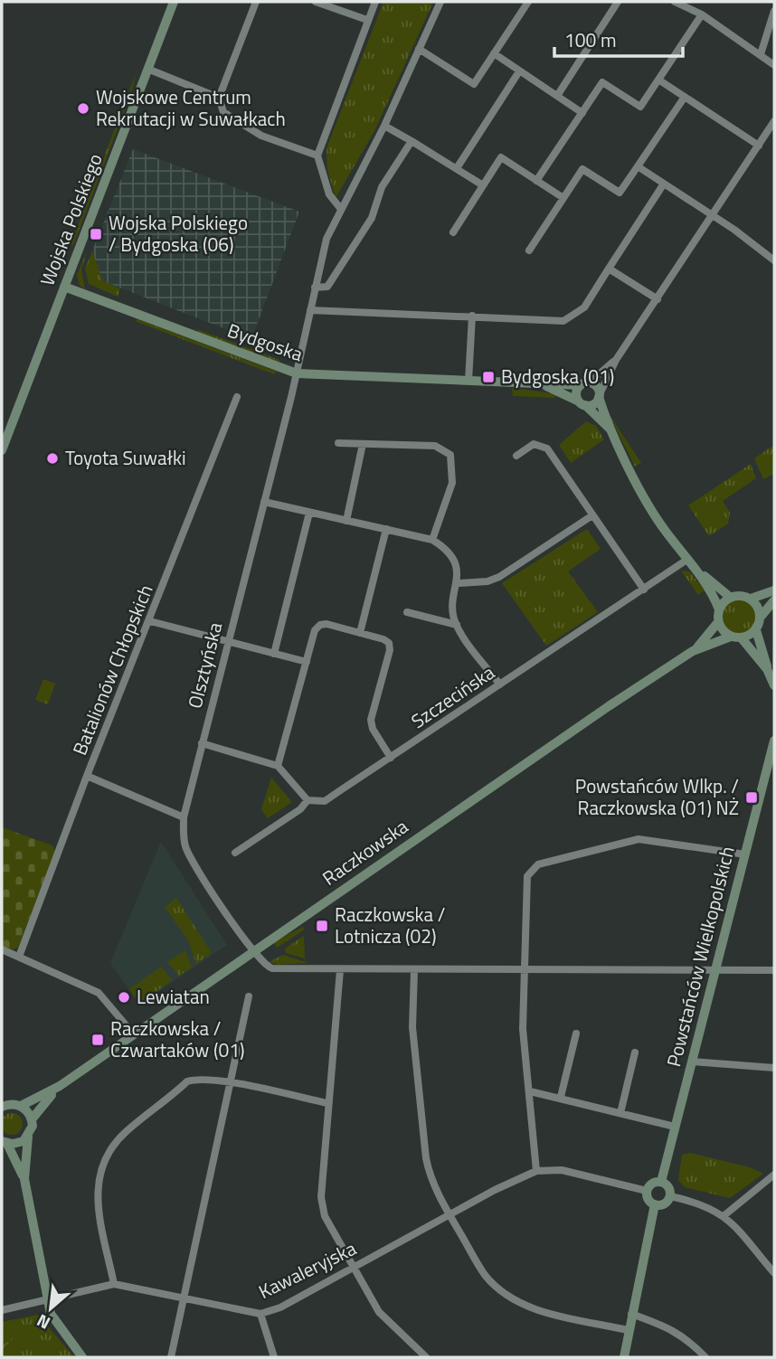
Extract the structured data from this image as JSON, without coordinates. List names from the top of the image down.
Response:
{
  "streets": {
    "street": [
      "Wojska Polskiego",
      "Bydgoska",
      "Olsztyńska",
      "Batalionów Chłopskich",
      "Szczecińska",
      "Raczkowska",
      "Powstańców Wielkopolskich",
      "Kawaleryjska"
    ]
  },
  "crossings": [
    ["Wojska Polskiego", "Bydgoska"],
    ["Bydgoska", "Olsztyńska"],
    ["Bydgoska", "Szczecińska"],
    ["Bydgoska", "Raczkowska"],
    ["Olsztyńska", "Raczkowska"],
    ["Olsztyńska", "Powstańców Wielkopolskich"],
    ["Powstańców Wielkopolskich", "Kawaleryjska"]
  ],
  "places": {
    "other": ["Wojskowe Centrum Rekrutacji w Suwałkach", "Toyota Suwałki", "Lewiatan"],
    "transit": [
      "Wojska Polskiego / Bydgoska (06)",
      "Bydgoska (01)",
      "Powstańców Wlkp. / Raczkowska (01) NŻ",
      "Raczkowska / Lotnicza (02)",
      "Raczkowska / Czwartaków (01)"
    ]
  },
  "scale_bar": "100 m",
  "north": "bottom left"
}
